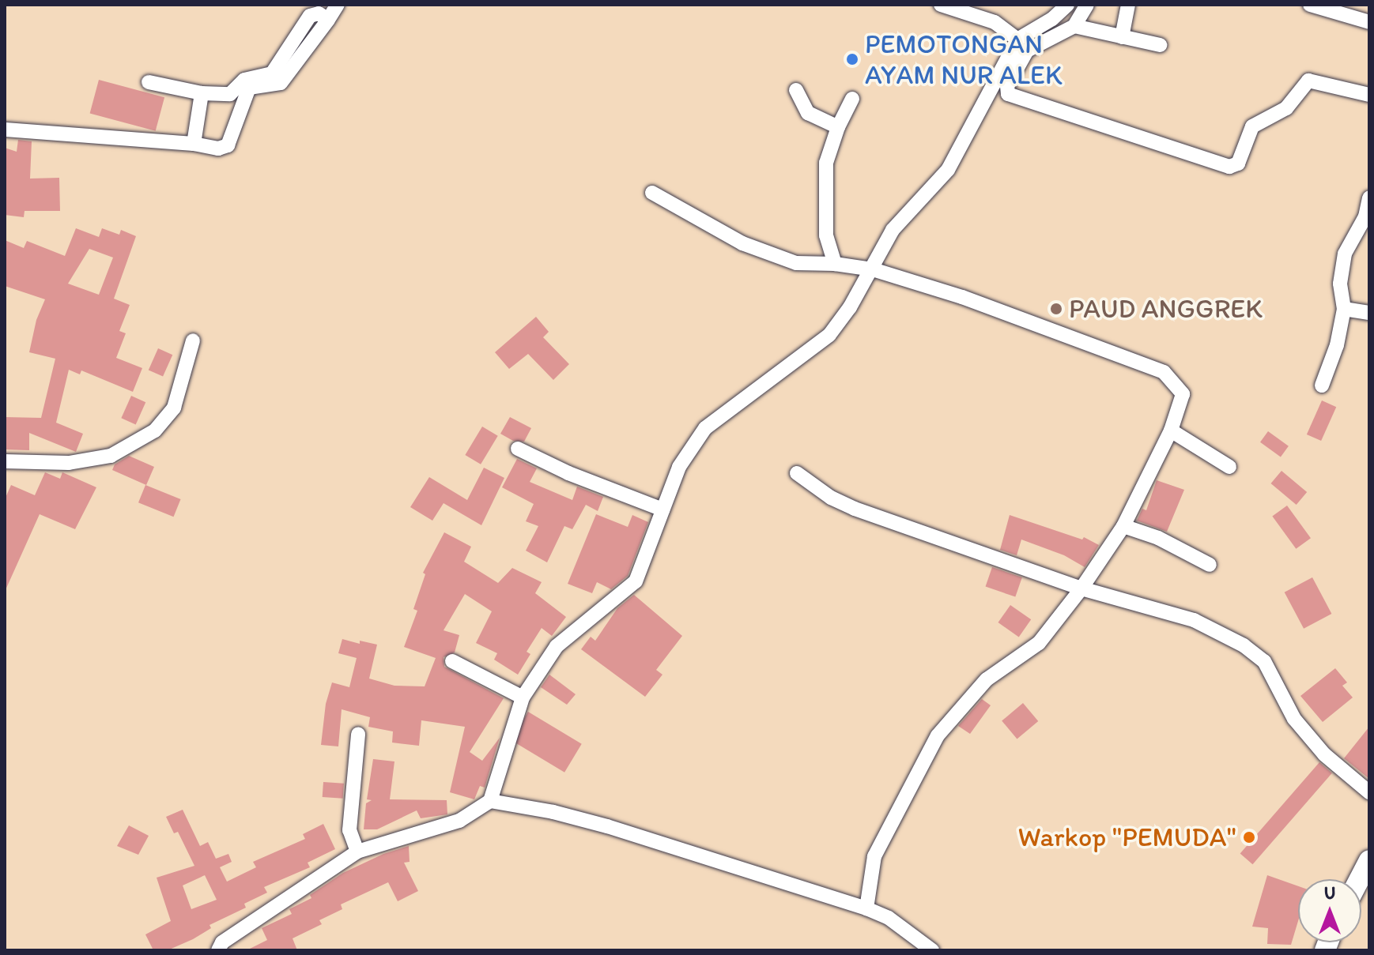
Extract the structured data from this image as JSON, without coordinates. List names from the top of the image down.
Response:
{
  "places": ["PEMOTONGAN AYAM NUR ALEK", "PAUD ANGGREK", "Warkop \"PEMUDA\""],
  "north": "top"
}
